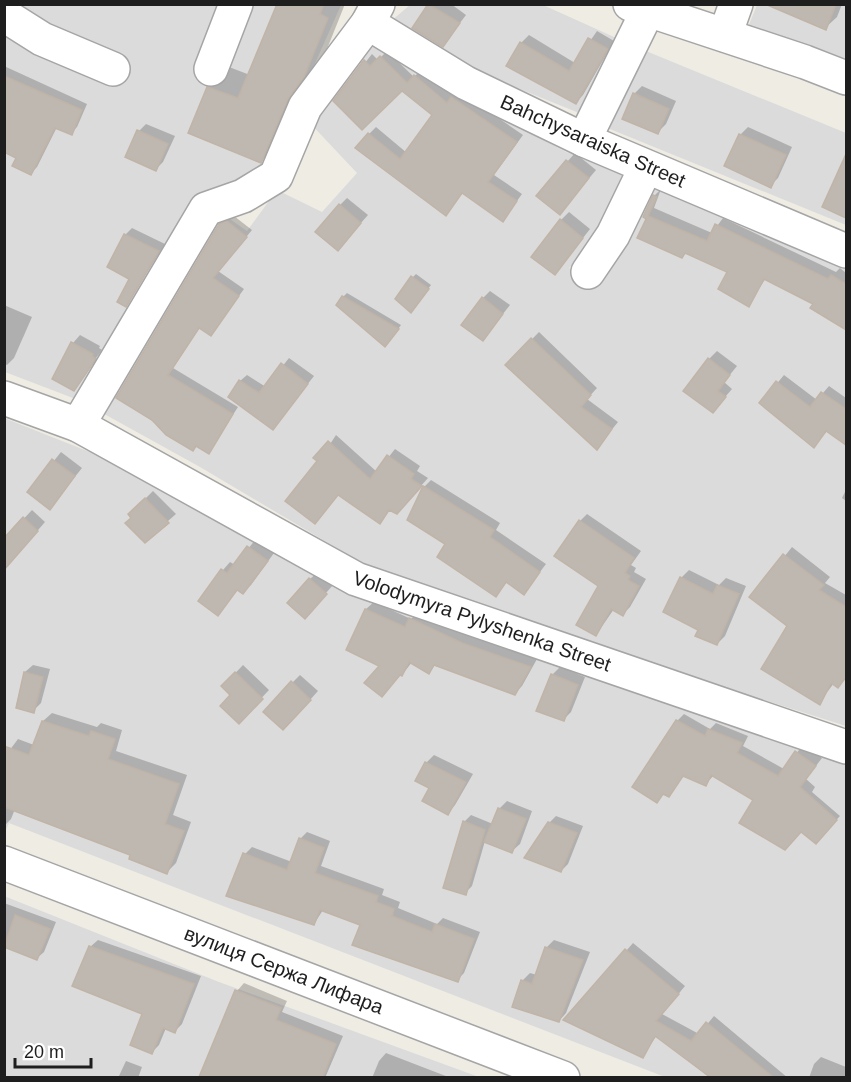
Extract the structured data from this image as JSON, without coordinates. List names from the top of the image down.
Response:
{
  "streets": {
    "street": ["Bahchysaraiska Street", "Volodymyra Pylyshenka Street", "вулиця Сержа Лифара"]
  },
  "scale_bar": "20 m"
}
